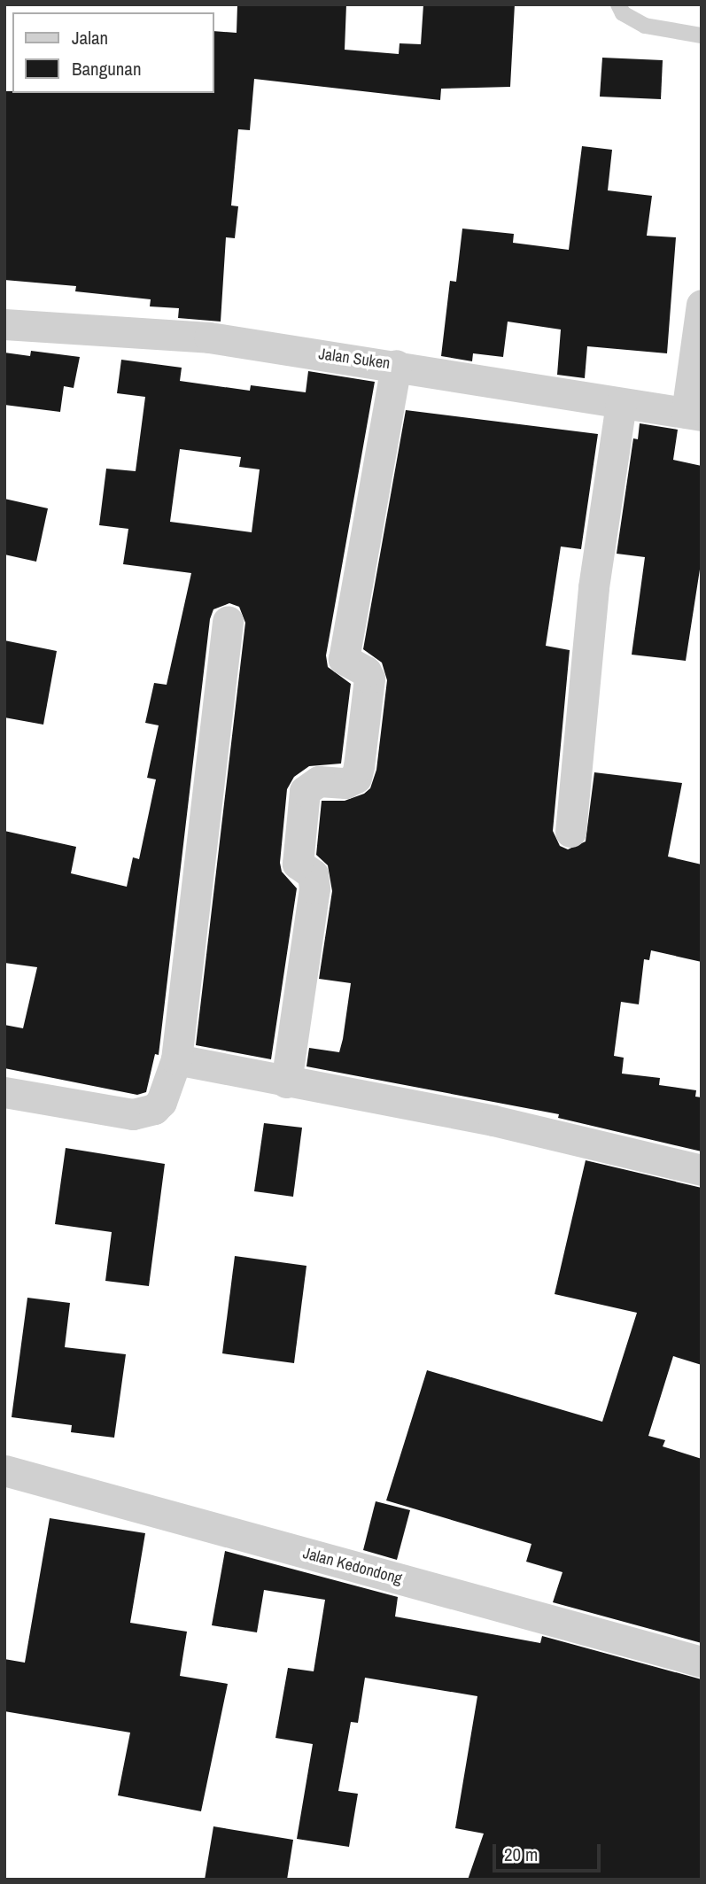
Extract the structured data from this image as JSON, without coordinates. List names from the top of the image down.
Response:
{
  "streets": {
    "street": ["Jalan Suken", "Jalan Kedondong"]
  },
  "legend": ["Jalan", "Bangunan"],
  "scale_bar": "20 m"
}
